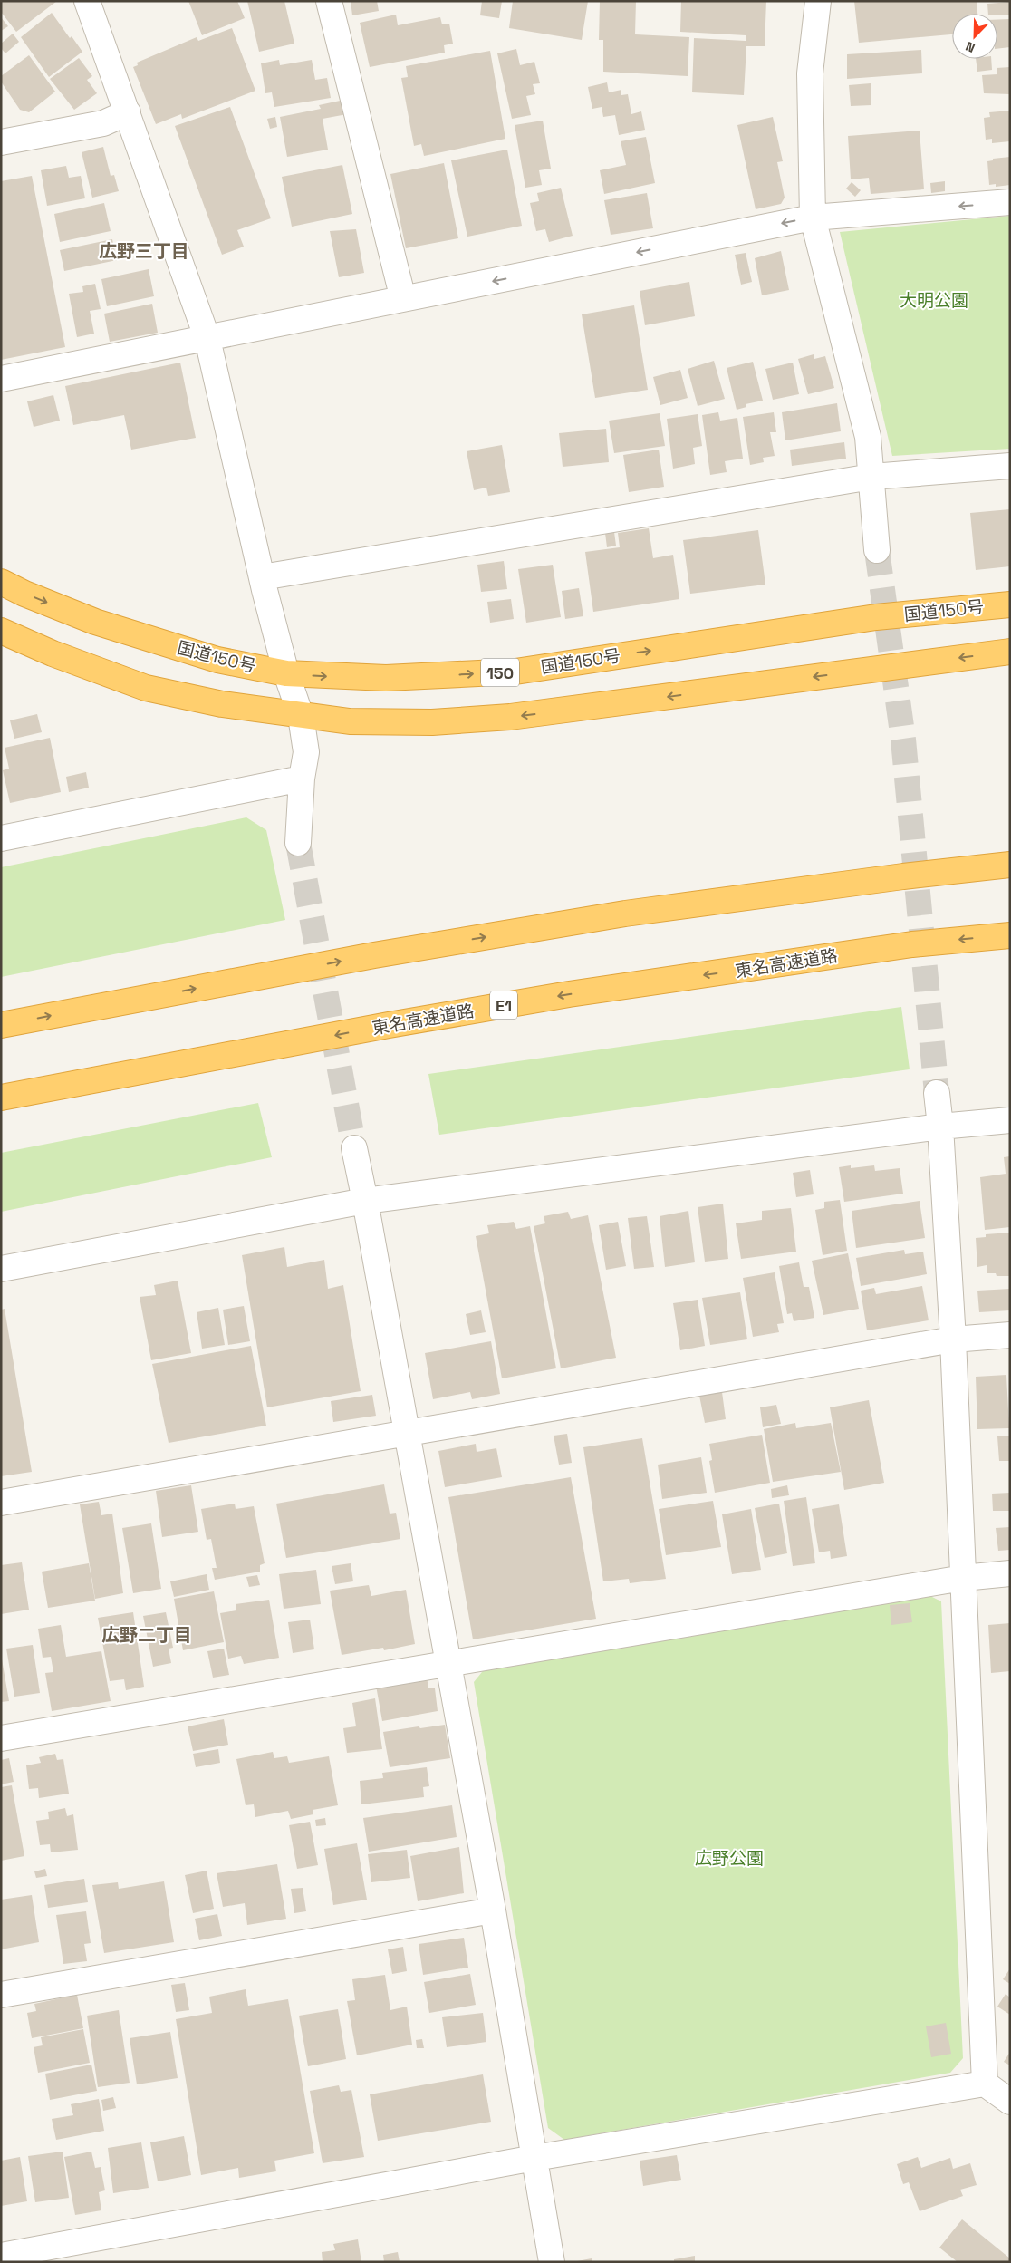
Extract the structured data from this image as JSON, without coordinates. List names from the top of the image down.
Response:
{
  "streets": {
    "highway": [
      "国道150号",
      "150",
      "東名高速道路",
      "E1"
    ]
  },
  "districts": ["広野三丁目", "広野二丁目"],
  "parks": ["大明公園", "広野公園"],
  "north": "bottom left"
}
